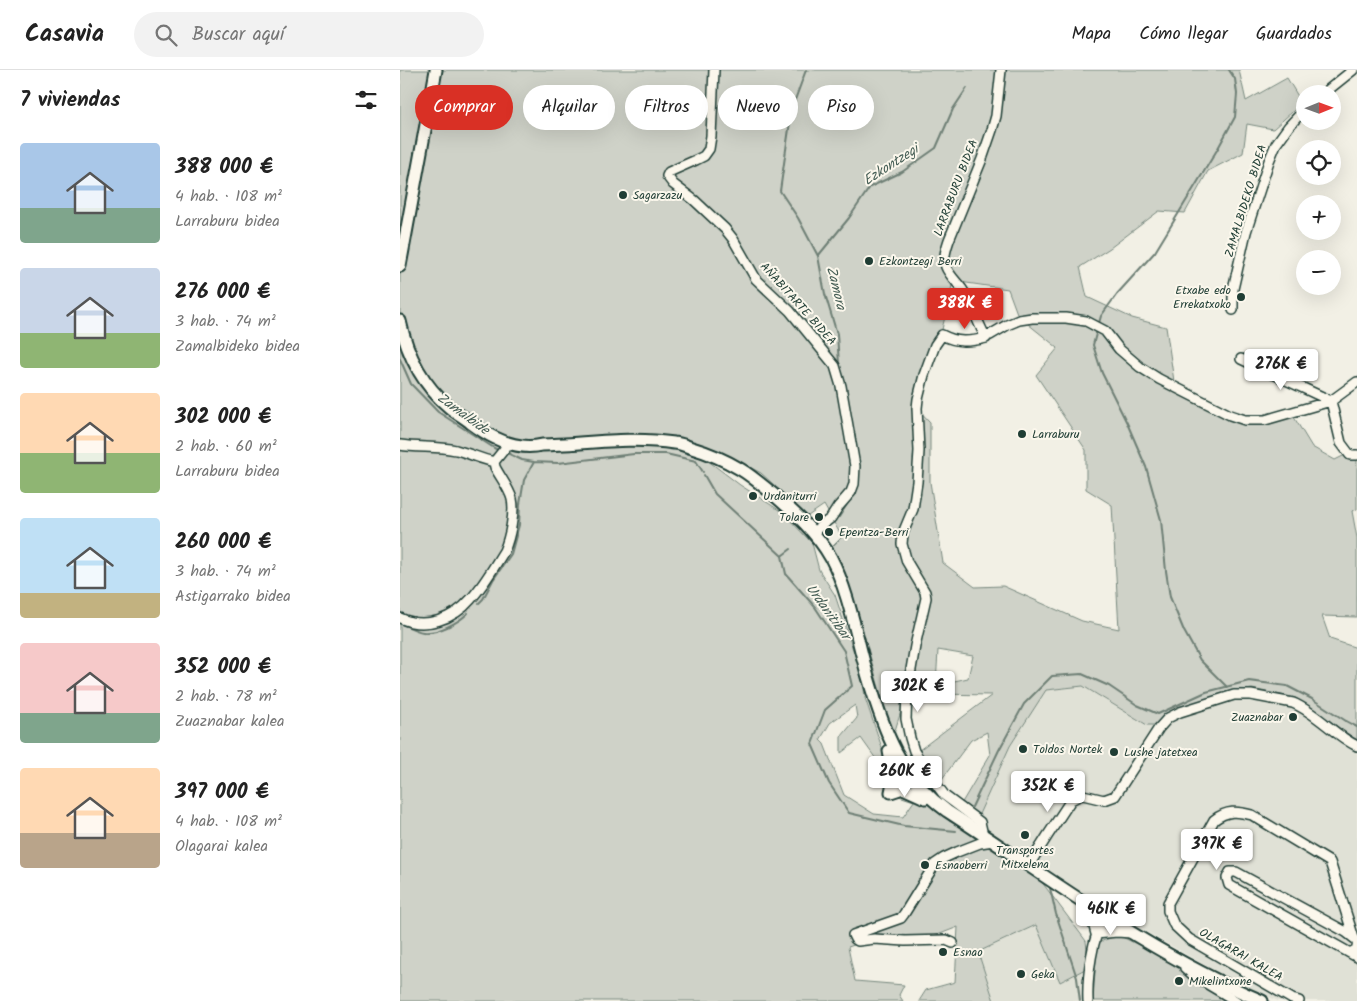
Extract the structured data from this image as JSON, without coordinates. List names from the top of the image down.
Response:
{
  "streets": {
    "street": [
      "LARRABURU BIDEA",
      "ZAMALBIDEKO BIDEA",
      "AÑABITARTE BIDEA",
      "OLAGARAI KALEA"
    ]
  },
  "water": [
    "Ezkontzegi",
    "Zamora",
    "Zamalbide",
    "Urdanitibar"
  ],
  "places": [
    "Sagarzazu",
    "Ezkontzegi Berri",
    "Etxabe edo Errekatxoko",
    "Larraburu",
    "Urdaniturri",
    "Tolare",
    "Epentza-Berri",
    "Zuaznabar",
    "Toldos Nortek",
    "Lushe jatetxea",
    "Transportes Mitxelena",
    "Esnaoberri",
    "Esnao",
    "Geka",
    "Mikelintxone"
  ],
  "north": "right",
  "page": {
    "header": "Casavia",
    "search": "Buscar aquí",
    "nav": ["Mapa", "Cómo llegar", "Guardados"],
    "heading": "7 viviendas",
    "map_buttons": ["+", "−"],
    "chip": [
      "Comprar",
      "Alquilar",
      "Filtros",
      "Nuevo",
      "Piso"
    ],
    "list": [
      {
        "name": "388 000 €",
        "note": "4 hab. · 108 m² · Larraburu bidea"
      },
      {
        "name": "276 000 €",
        "note": "3 hab. · 74 m² · Zamalbideko bidea"
      },
      {
        "name": "302 000 €",
        "note": "2 hab. · 60 m² · Larraburu bidea"
      },
      {
        "name": "260 000 €",
        "note": "3 hab. · 74 m² · Astigarrako bidea"
      },
      {
        "name": "352 000 €",
        "note": "2 hab. · 78 m² · Zuaznabar kalea"
      },
      {
        "name": "397 000 €",
        "note": "4 hab. · 108 m² · Olagarai kalea"
      }
    ],
    "price": [
      "388K €",
      "276K €",
      "302K €",
      "260K €",
      "352K €",
      "397K €",
      "461K €"
    ]
  }
}
